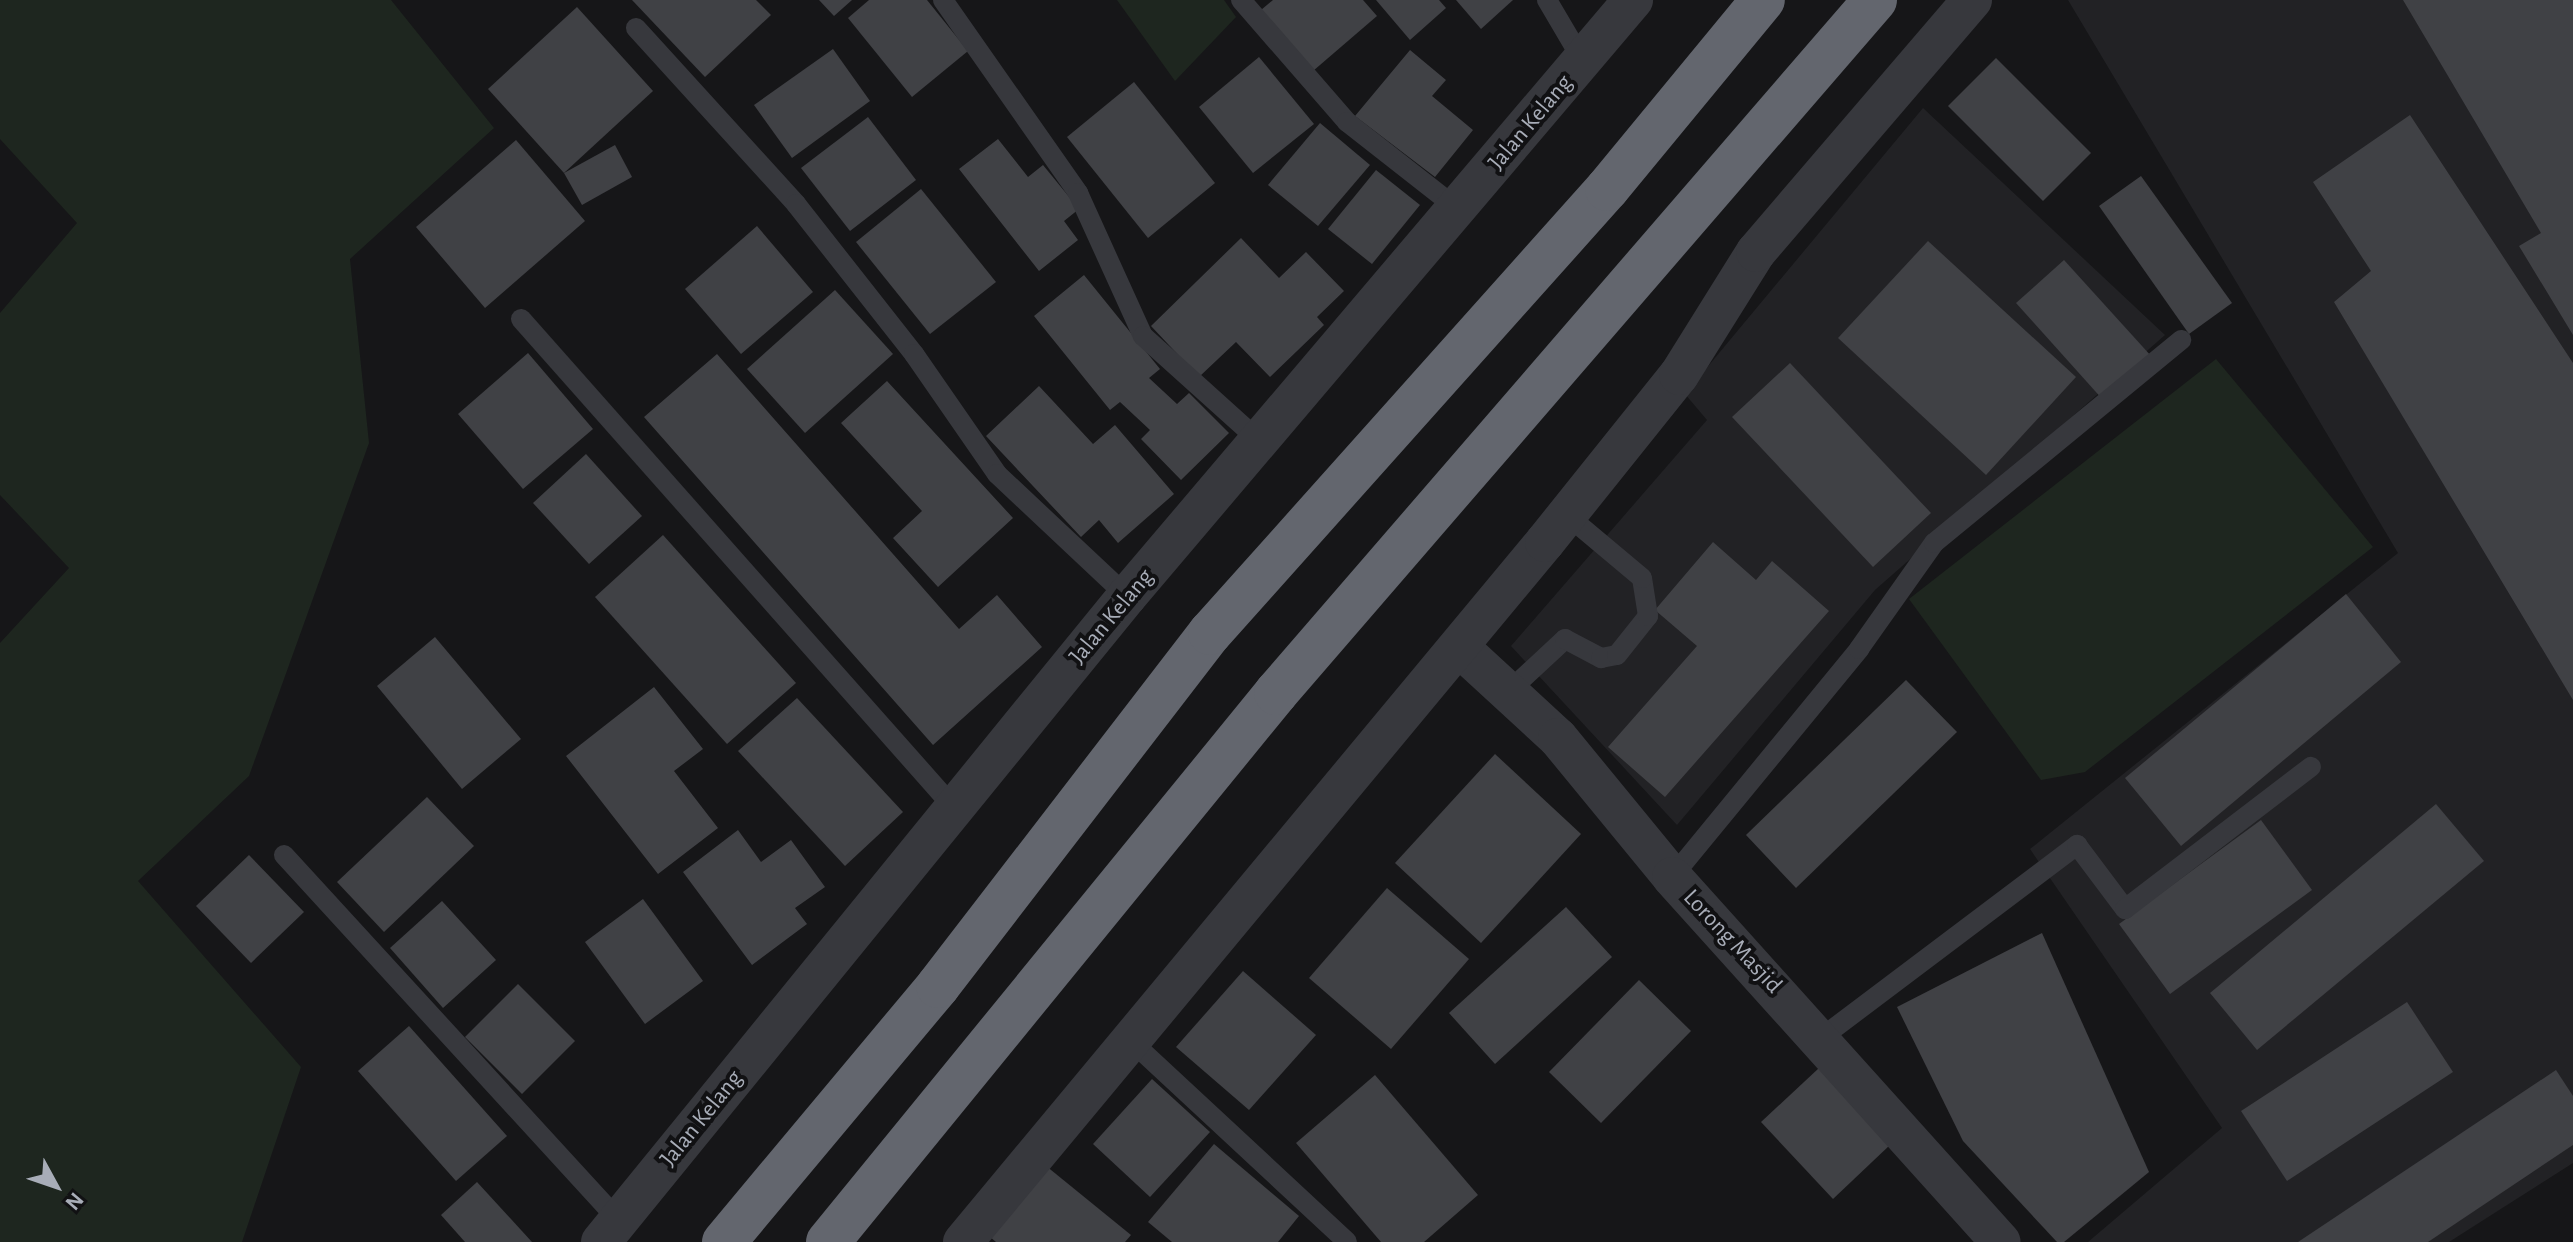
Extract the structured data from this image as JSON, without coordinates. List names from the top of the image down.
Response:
{
  "streets": {
    "street": ["Jalan Kelang", "Lorong Masjid"]
  },
  "north": "bottom right"
}
